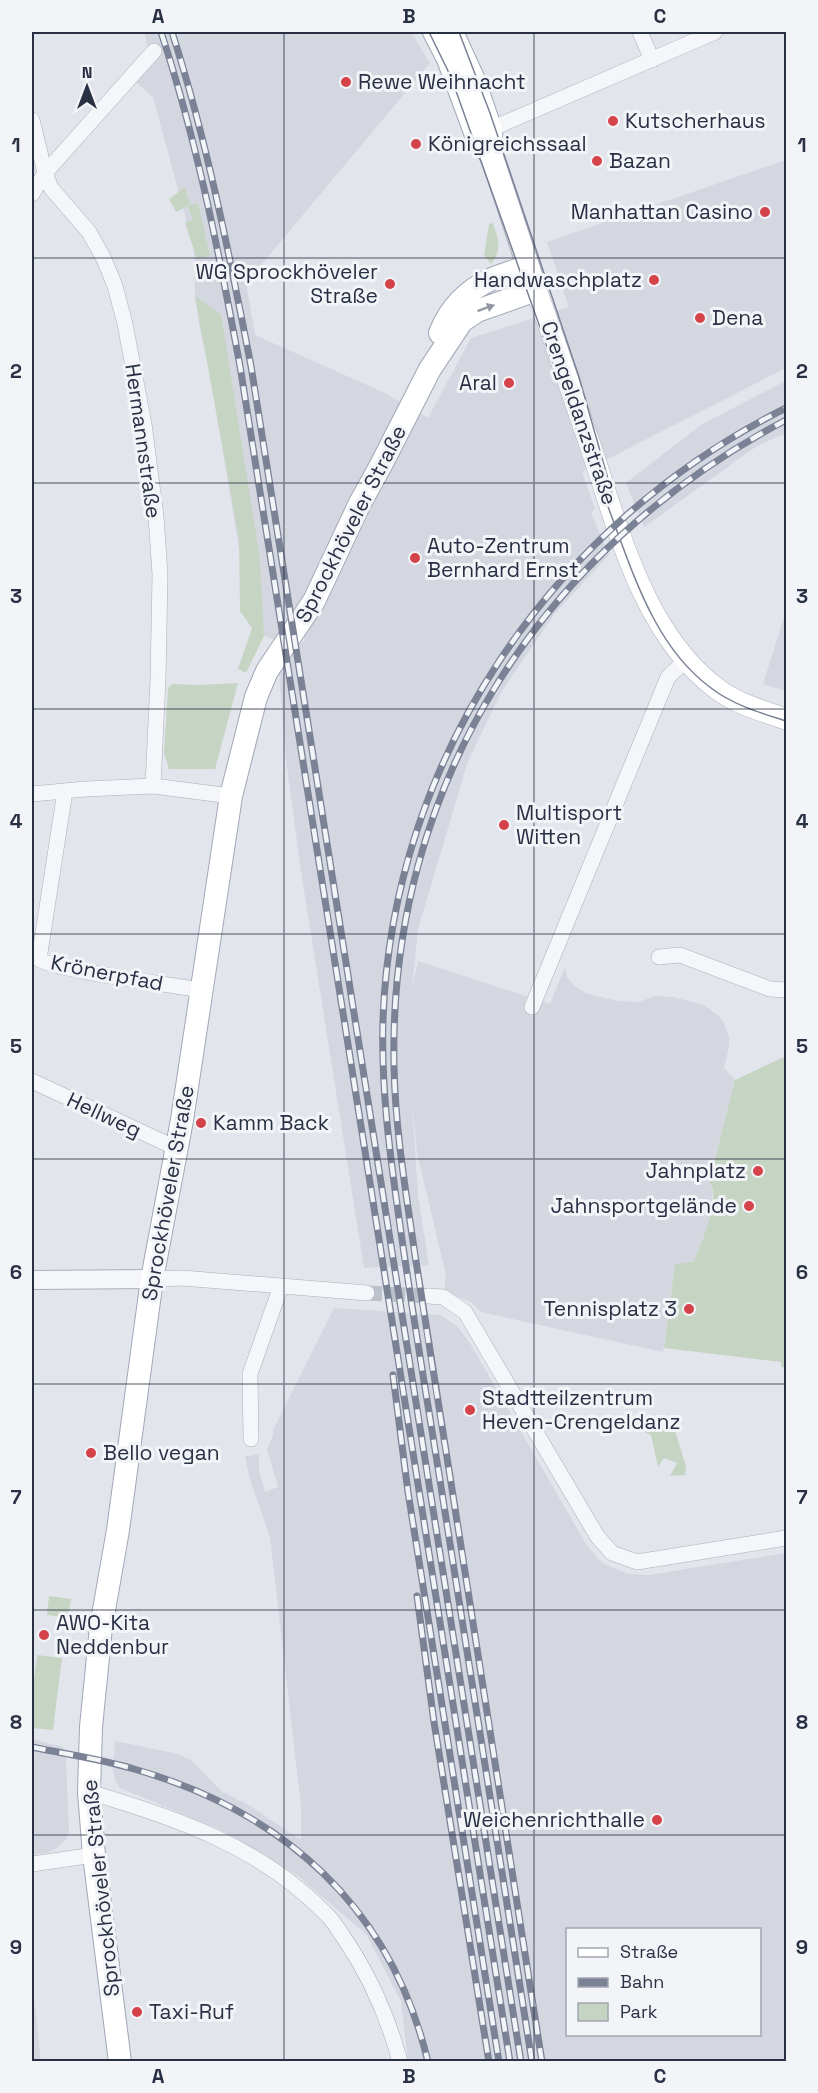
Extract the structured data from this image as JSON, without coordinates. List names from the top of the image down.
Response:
{
  "streets": {
    "main road": ["Crengeldanzstraße", "Sprockhöveler Straße"],
    "street": ["Hermannstraße", "Krönerpfad", "Hellweg"]
  },
  "crossings": [
    ["Crengeldanzstraße", "Sprockhöveler Straße"],
    ["Sprockhöveler Straße", "Krönerpfad"],
    ["Sprockhöveler Straße", "Hellweg"]
  ],
  "places": [
    "Rewe Weihnacht",
    "Kutscherhaus",
    "Königreichssaal",
    "Bazan",
    "Manhattan Casino",
    "Handwaschplatz",
    "WG Sprockhöveler Straße",
    "Dena",
    "Aral",
    "Auto-Zentrum Bernhard Ernst",
    "Multisport Witten",
    "Kamm Back",
    "Jahnplatz",
    "Jahnsportgelände",
    "Tennisplatz 3",
    "Stadtteilzentrum Heven-Crengeldanz",
    "Bello vegan",
    "AWO-Kita Neddenbur",
    "Weichenrichthalle",
    "Taxi-Ruf"
  ],
  "legend": ["Straße", "Bahn", "Park"],
  "north": "top",
  "grid": {
    "columns": ["A", "B", "C"],
    "rows": [
      "1",
      "2",
      "3",
      "4",
      "5",
      "6",
      "7",
      "8",
      "9"
    ]
  }
}
